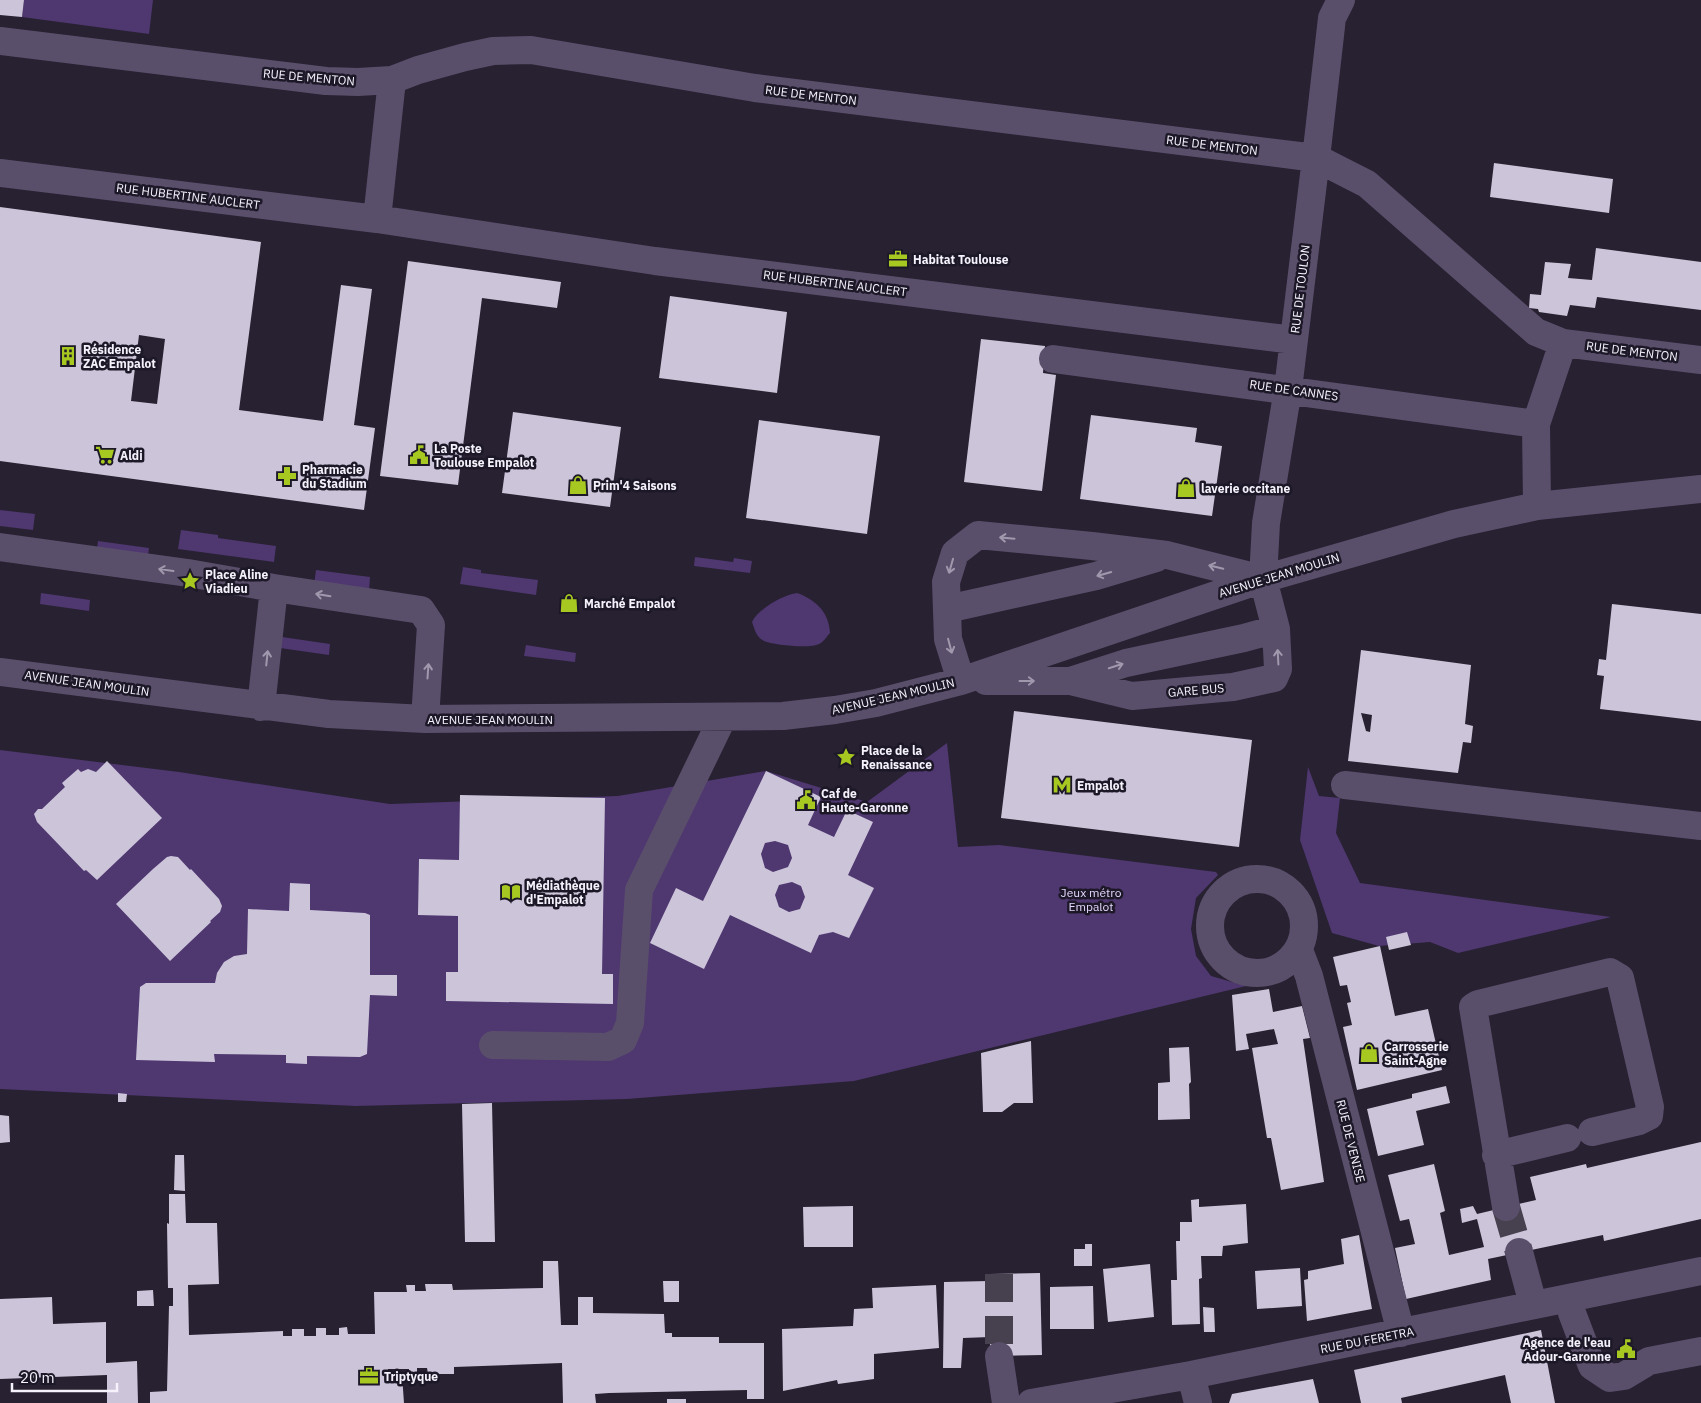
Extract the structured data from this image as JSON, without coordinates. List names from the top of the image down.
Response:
{
  "streets": {
    "street": [
      "RUE DE MENTON",
      "RUE HUBERTINE AUCLERT",
      "RUE DE TOULON",
      "RUE DE CANNES",
      "AVENUE JEAN MOULIN",
      "GARE BUS",
      "RUE DE VENISE",
      "RUE DU FERETRA"
    ]
  },
  "crossings": [
    ["RUE DE MENTON", "RUE DE TOULON"],
    ["RUE HUBERTINE AUCLERT", "RUE DE TOULON"],
    ["RUE DE TOULON", "RUE DE CANNES"],
    ["RUE DE TOULON", "AVENUE JEAN MOULIN"],
    ["RUE DE TOULON", "GARE BUS"],
    ["AVENUE JEAN MOULIN", "GARE BUS"],
    ["RUE DE VENISE", "RUE DU FERETRA"]
  ],
  "parks": ["Jeux métro Empalot"],
  "places": {
    "office": ["Habitat Toulouse", "Triptyque"],
    "building": ["Résidence ZAC Empalot"],
    "supermarket": ["Aldi"],
    "public building": ["La Poste Toulouse Empalot", "Caf de Haute-Garonne", "Agence de l'eau Adour-Garonne"],
    "pharmacy": ["Pharmacie du Stadium"],
    "shop": [
      "Prim'4 Saisons",
      "laverie occitane",
      "Marché Empalot",
      "Carrosserie Saint-Agne"
    ],
    "place": ["Place Aline Viadieu", "Place de la Renaissance"],
    "metro station": ["Empalot"],
    "library": ["Médiathèque d'Empalot"]
  },
  "scale_bar": "20 m"
}
